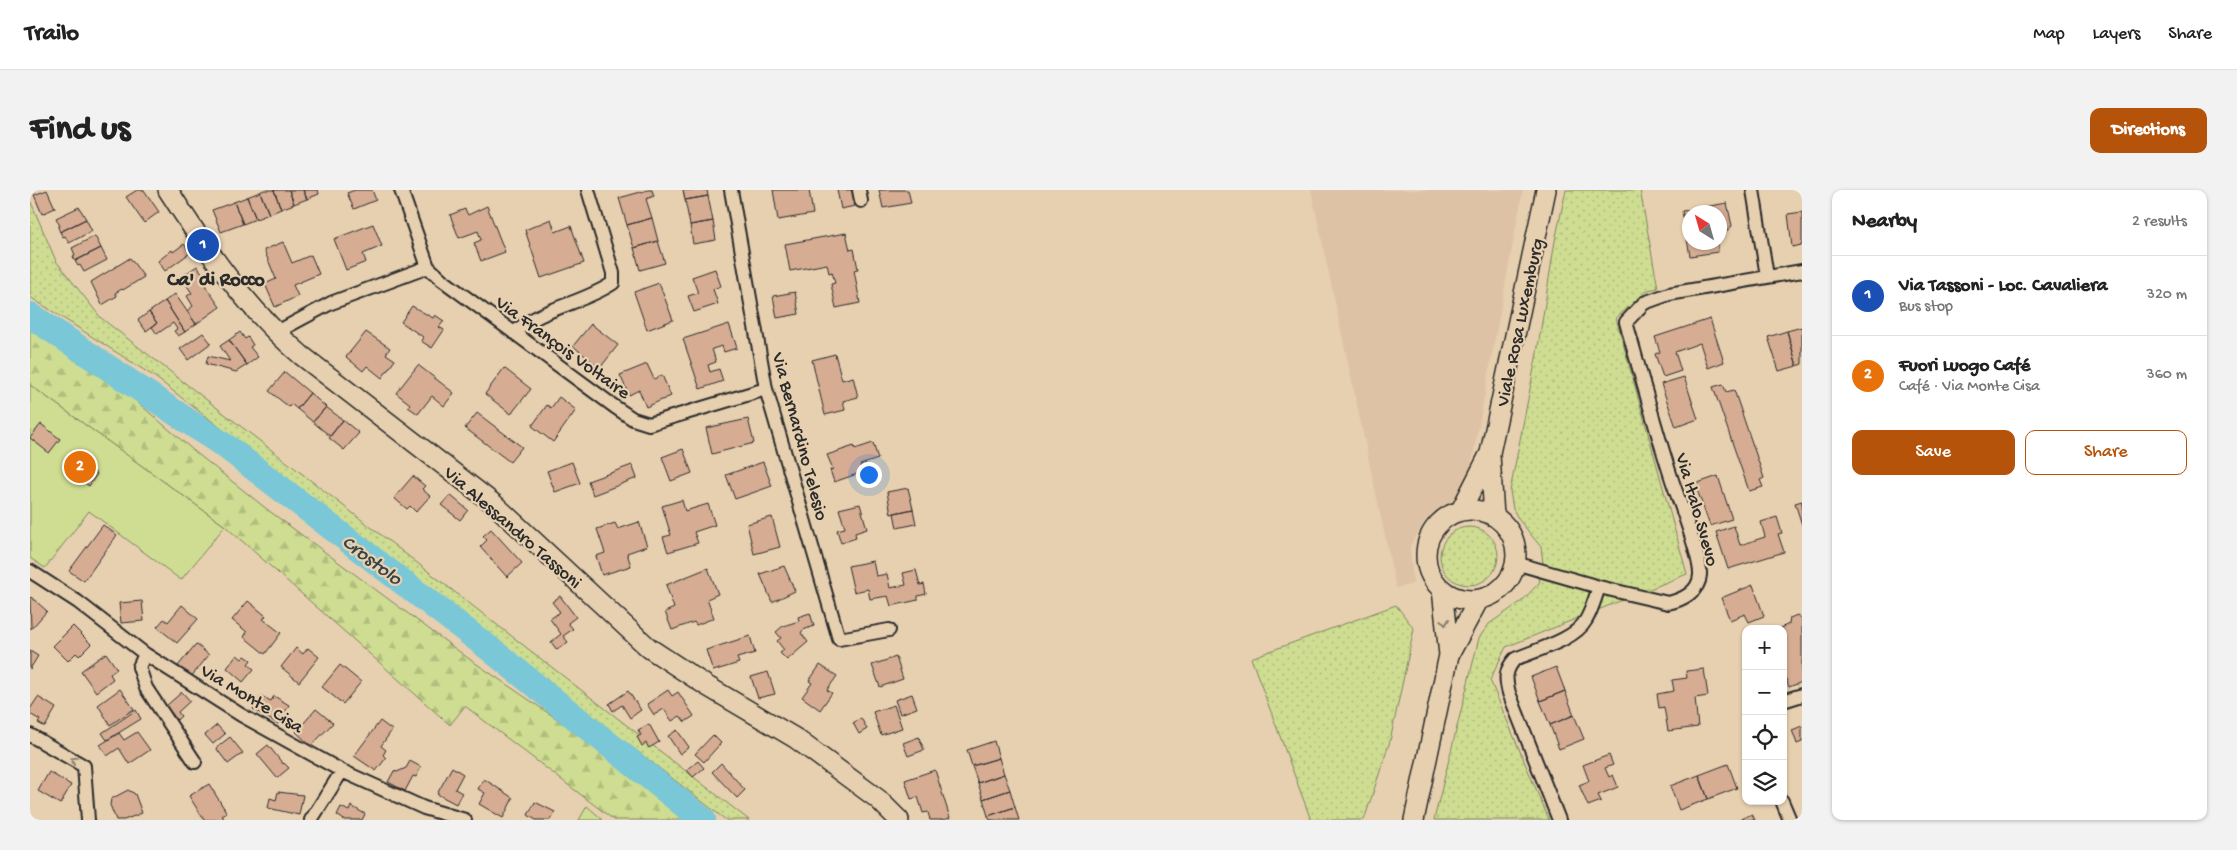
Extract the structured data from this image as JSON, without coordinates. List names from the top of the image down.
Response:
{
  "streets": {
    "street": [
      "Viale Rosa Luxemburg",
      "Via François Voltaire",
      "Via Bernardino Telesio",
      "Via Italo Svevo",
      "Via Alessandro Tassoni",
      "Via Monte Cisa"
    ]
  },
  "crossings": [
    ["Via François Voltaire", "Via Bernardino Telesio"]
  ],
  "districts": ["Ca' di Rocco"],
  "water": ["Crostolo"],
  "north": "top left",
  "page": {
    "header": "Trailo",
    "nav": ["Map", "Layers", "Share"],
    "buttons": [
      "Directions",
      ["Save", "Share"]
    ],
    "title": "Find us",
    "heading": ["Nearby", "2 results"],
    "pins": ["1", "2"],
    "list": [
      {
        "mark": "1",
        "name": "Via Tassoni - Loc. Cavaliera",
        "note": "Bus stop",
        "value": "320 m"
      },
      {
        "mark": "2",
        "name": "Fuori Luogo Café",
        "note": "Café · Via Monte Cisa",
        "value": "360 m"
      }
    ],
    "map_buttons": ["+", "−"]
  }
}
